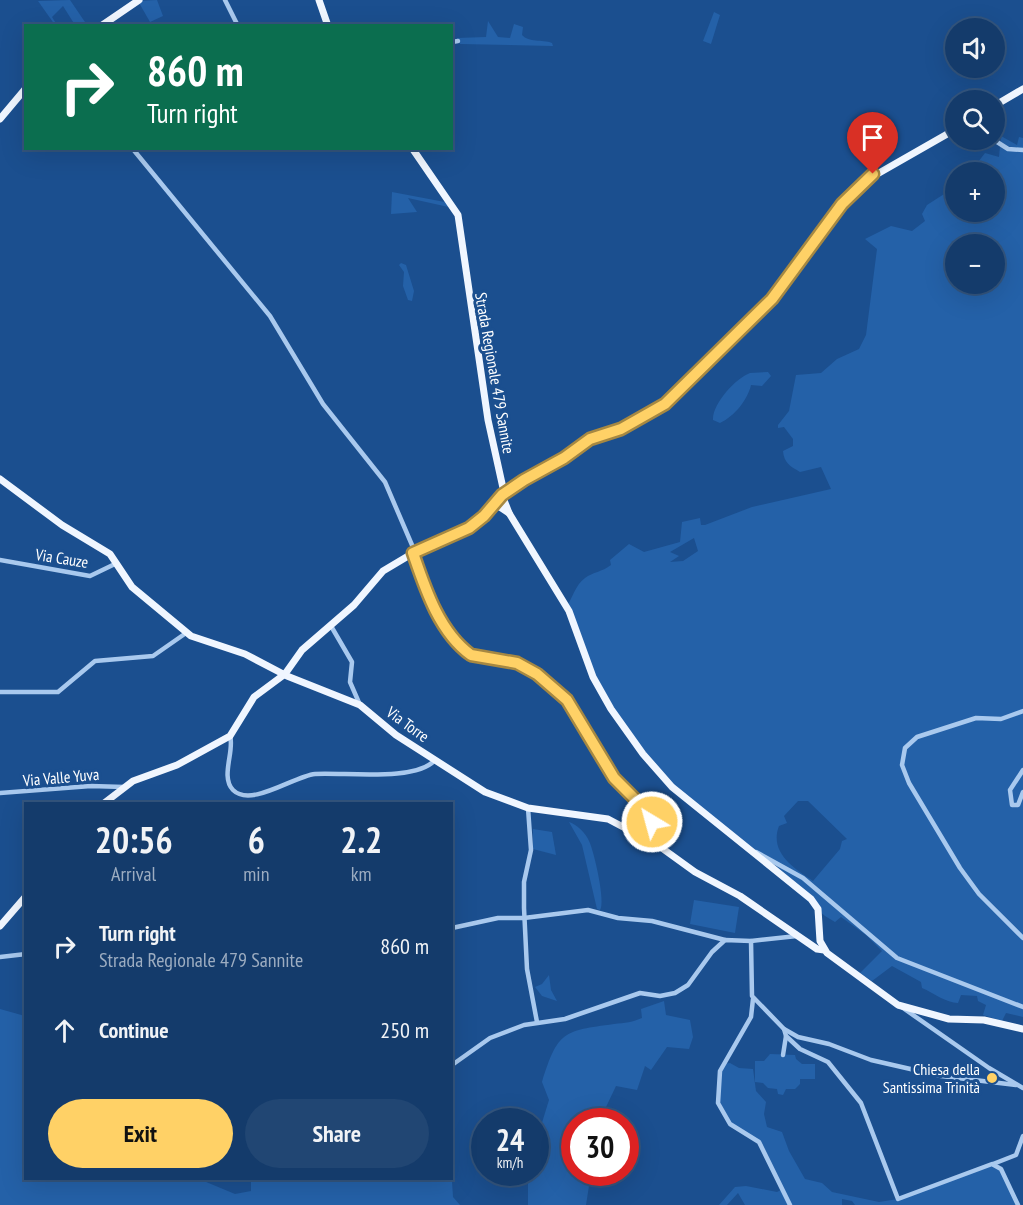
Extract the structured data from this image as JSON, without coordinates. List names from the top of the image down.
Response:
{
  "streets": {
    "main road": ["Strada Regionale 479 Sannite", "Via Torre"],
    "street": ["Via Cauze", "Via Valle Yuva"]
  },
  "crossings": [
    ["Strada Regionale 479 Sannite", "Via Torre"],
    ["Via Cauze", "Via Torre"]
  ],
  "places": ["Chiesa della Santissima Trinità"],
  "page": {
    "map_buttons": ["+", "−"],
    "turn": ["860 m", "Turn right"],
    "eta": [
      "20:56",
      "Arrival",
      "6",
      "min",
      "2.2",
      "km"
    ],
    "list": [
      {
        "name": "Turn right",
        "note": "Strada Regionale 479 Sannite",
        "value": "860 m"
      },
      {
        "name": "Continue",
        "value": "250 m"
      }
    ],
    "buttons": ["Exit", "Share"],
    "speed": "24 km/h",
    "limit": "30"
  }
}
